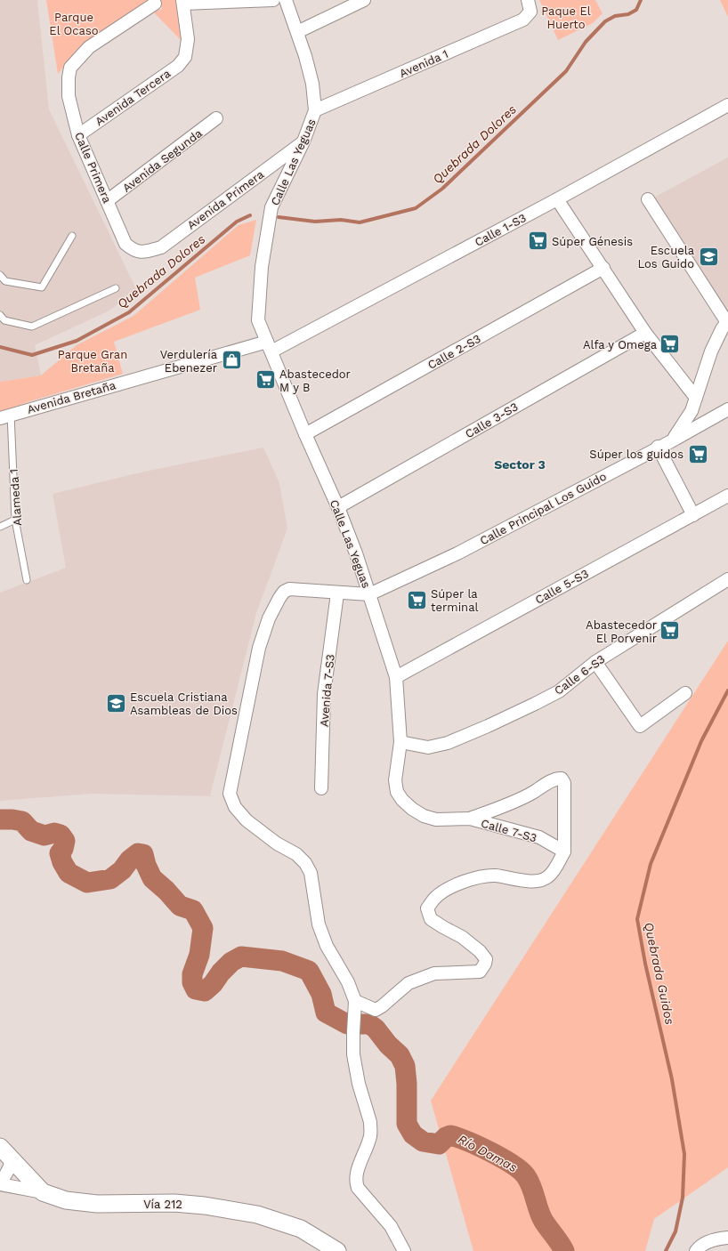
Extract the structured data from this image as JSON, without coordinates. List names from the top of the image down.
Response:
{
  "streets": {
    "main road": ["Vía 212"],
    "street": [
      "Avenida 1",
      "Avenida Tercera",
      "Avenida Segunda",
      "Calle Las Yeguas",
      "Calle Primera",
      "Avenida Primera",
      "Calle 1-S3",
      "Calle 2-S3",
      "Avenida Bretaña",
      "Calle 3-S3",
      "Calle Principal Los Guido",
      "Calle 5-S3",
      "Calle 6-S3",
      "Avenida 7-S3",
      "Calle 7-S3"
    ],
    "lane": ["Alameda 1"]
  },
  "crossings": [
    ["Avenida 1", "Calle Las Yeguas"],
    ["Avenida Tercera", "Calle Primera"],
    ["Avenida Segunda", "Calle Primera"],
    ["Calle Las Yeguas", "Avenida Primera"],
    ["Calle Las Yeguas", "Calle 1-S3"],
    ["Calle Las Yeguas", "Calle 2-S3"],
    ["Calle Las Yeguas", "Avenida Bretaña"],
    ["Calle Las Yeguas", "Calle 3-S3"],
    ["Calle Las Yeguas", "Calle Principal Los Guido"],
    ["Calle Las Yeguas", "Avenida 7-S3"],
    ["Calle Las Yeguas", "Calle 7-S3"],
    ["Calle Primera", "Avenida Primera"],
    ["Calle 1-S3", "Avenida Bretaña"],
    ["Avenida Bretaña", "Alameda 1"],
    ["Calle Principal Los Guido", "Calle 7-S3"],
    ["Calle 5-S3", "Calle 7-S3"],
    ["Calle 6-S3", "Calle 7-S3"]
  ],
  "districts": ["Sector 3"],
  "water": ["Quebrada Dolores", "Quebrada Guidos", "Río Damas"],
  "parks": ["Paque El Huerto", "Parque El Ocaso", "Parque Gran Bretaña"],
  "places": {
    "supermarket": [
      "Súper Génesis",
      "Alfa y Omega",
      "Abastecedor M y B",
      "Súper los guidos",
      "Súper la terminal",
      "Abastecedor El Porvenir"
    ],
    "school or university": ["Escuela Los Guido", "Escuela Cristiana Asambleas de Dios"],
    "shop": ["Verdulería Ebenezer"]
  }
}
